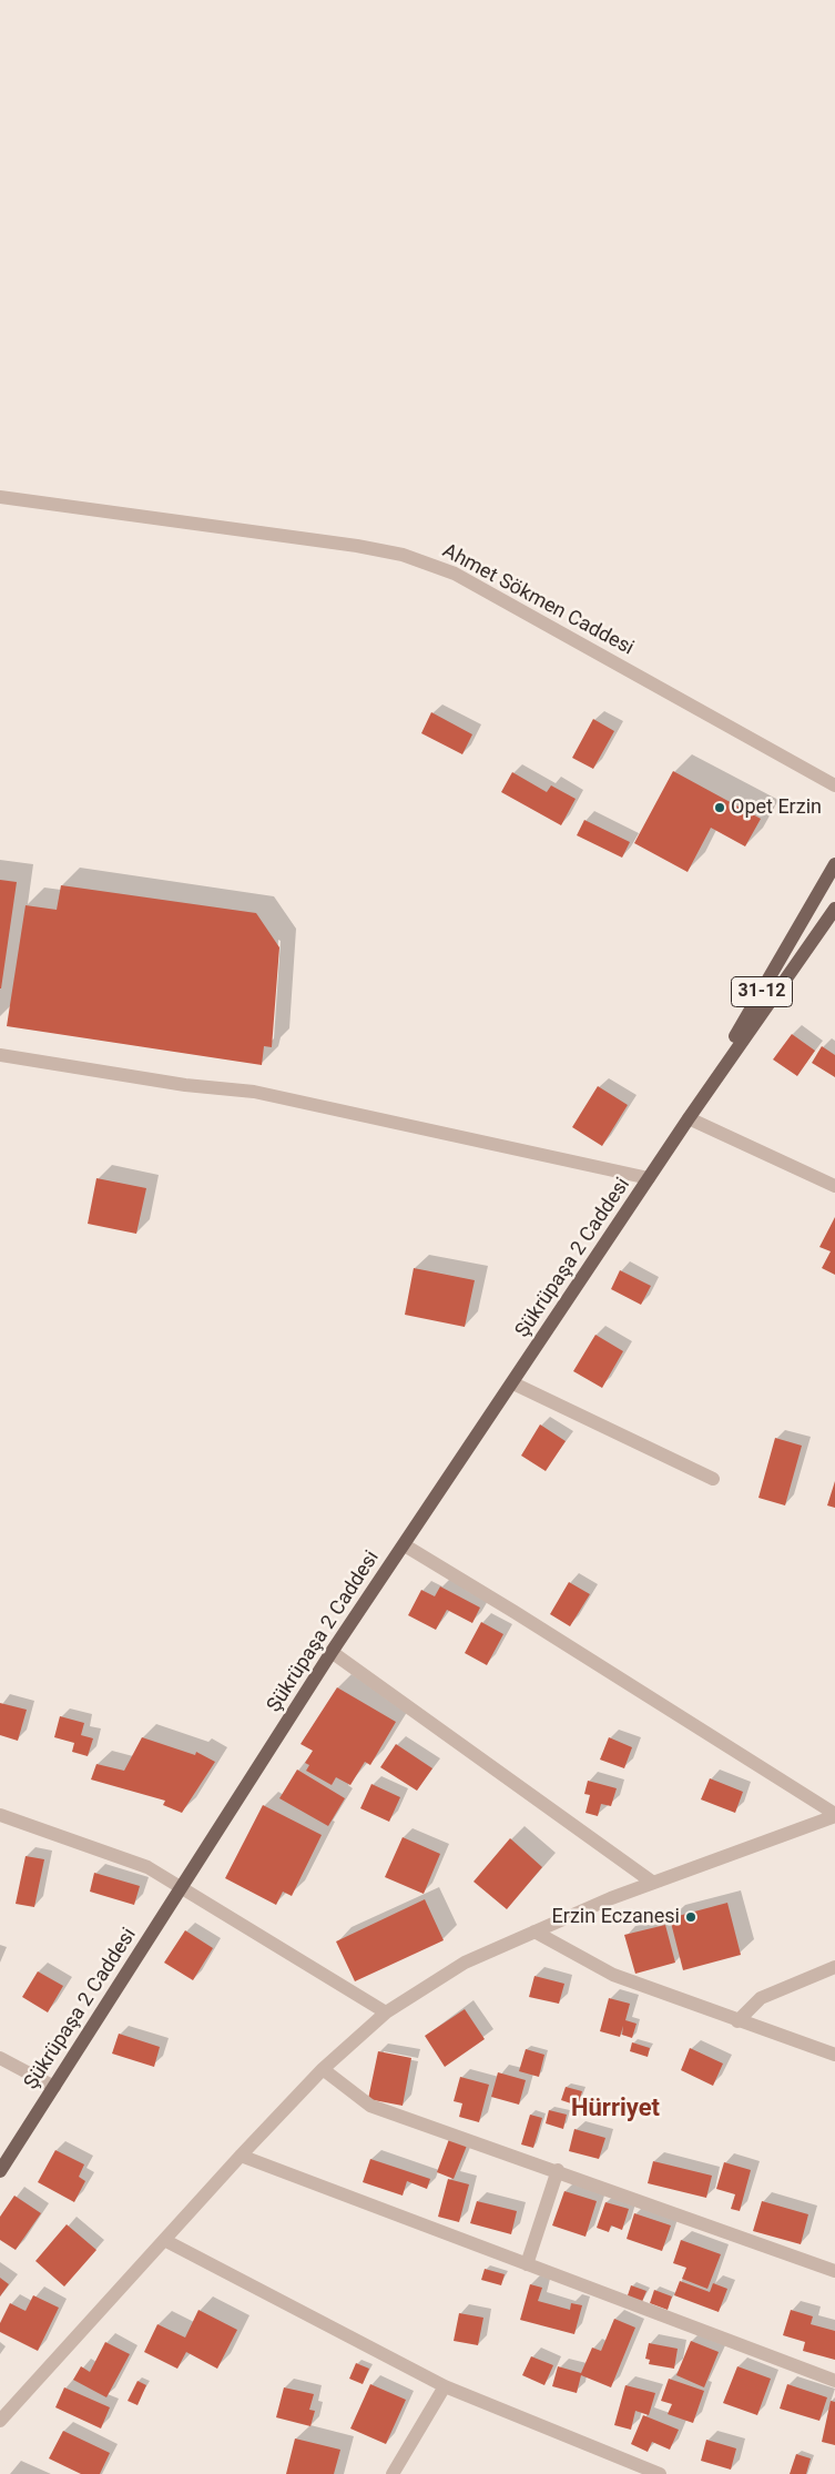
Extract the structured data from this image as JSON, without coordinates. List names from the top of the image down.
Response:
{
  "streets": {
    "main road": ["31-12", "Şükrüpaşa 2 Caddesi"],
    "street": ["Ahmet Sökmen Caddesi"]
  },
  "crossings": [
    ["31-12", "Şükrüpaşa 2 Caddesi"]
  ],
  "districts": ["Hürriyet"],
  "places": ["Opet Erzin", "Erzin Eczanesi"]
}
